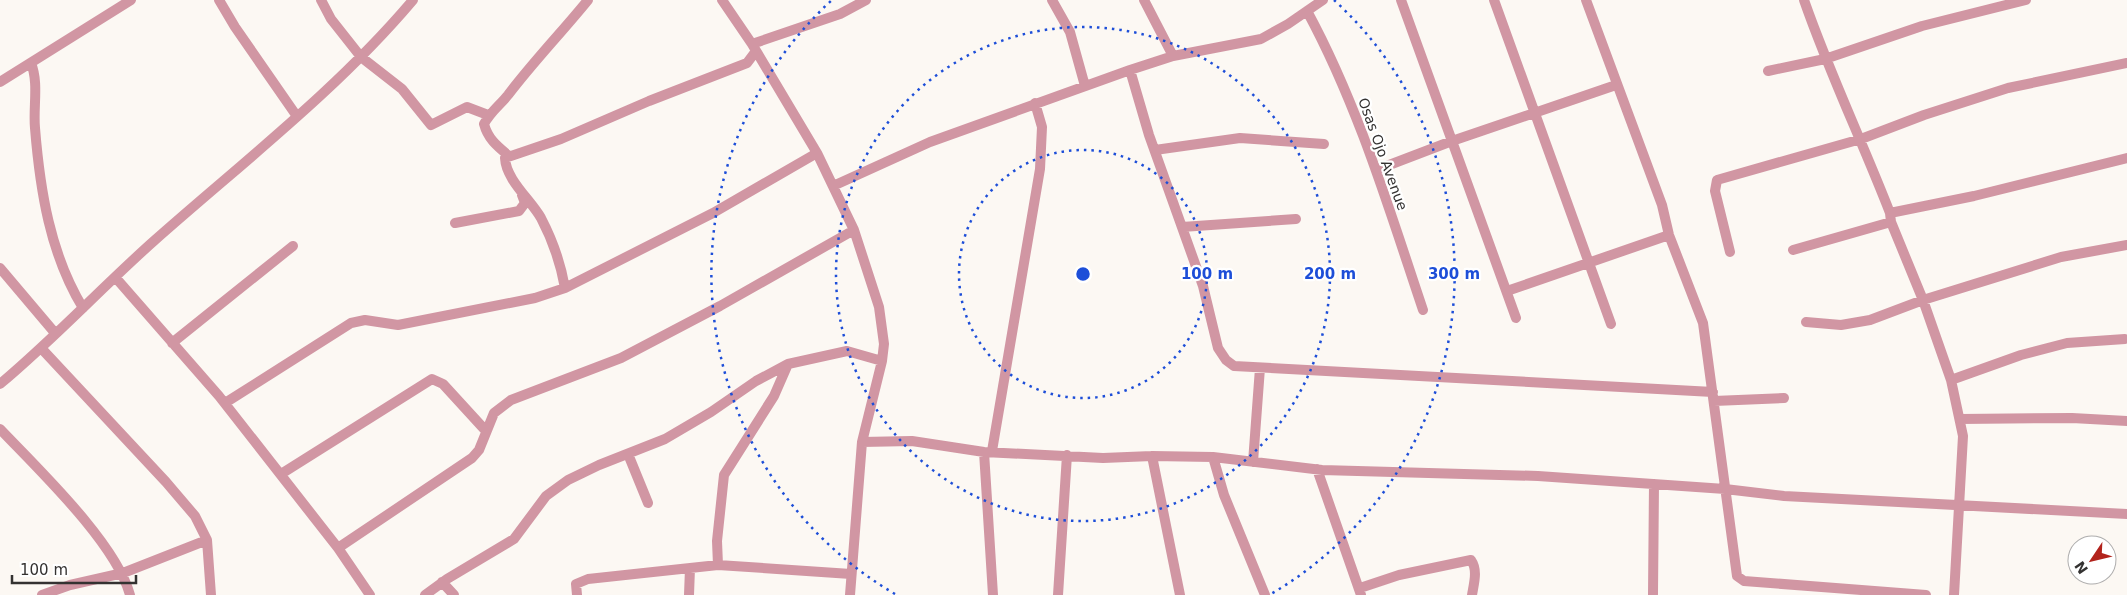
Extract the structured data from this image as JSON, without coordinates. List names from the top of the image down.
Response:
{
  "streets": {
    "street": ["Osas Ojo Avenue"]
  },
  "scale_bar": "100 m",
  "north": "bottom left",
  "rings": ["100 m", "200 m", "300 m"]
}
